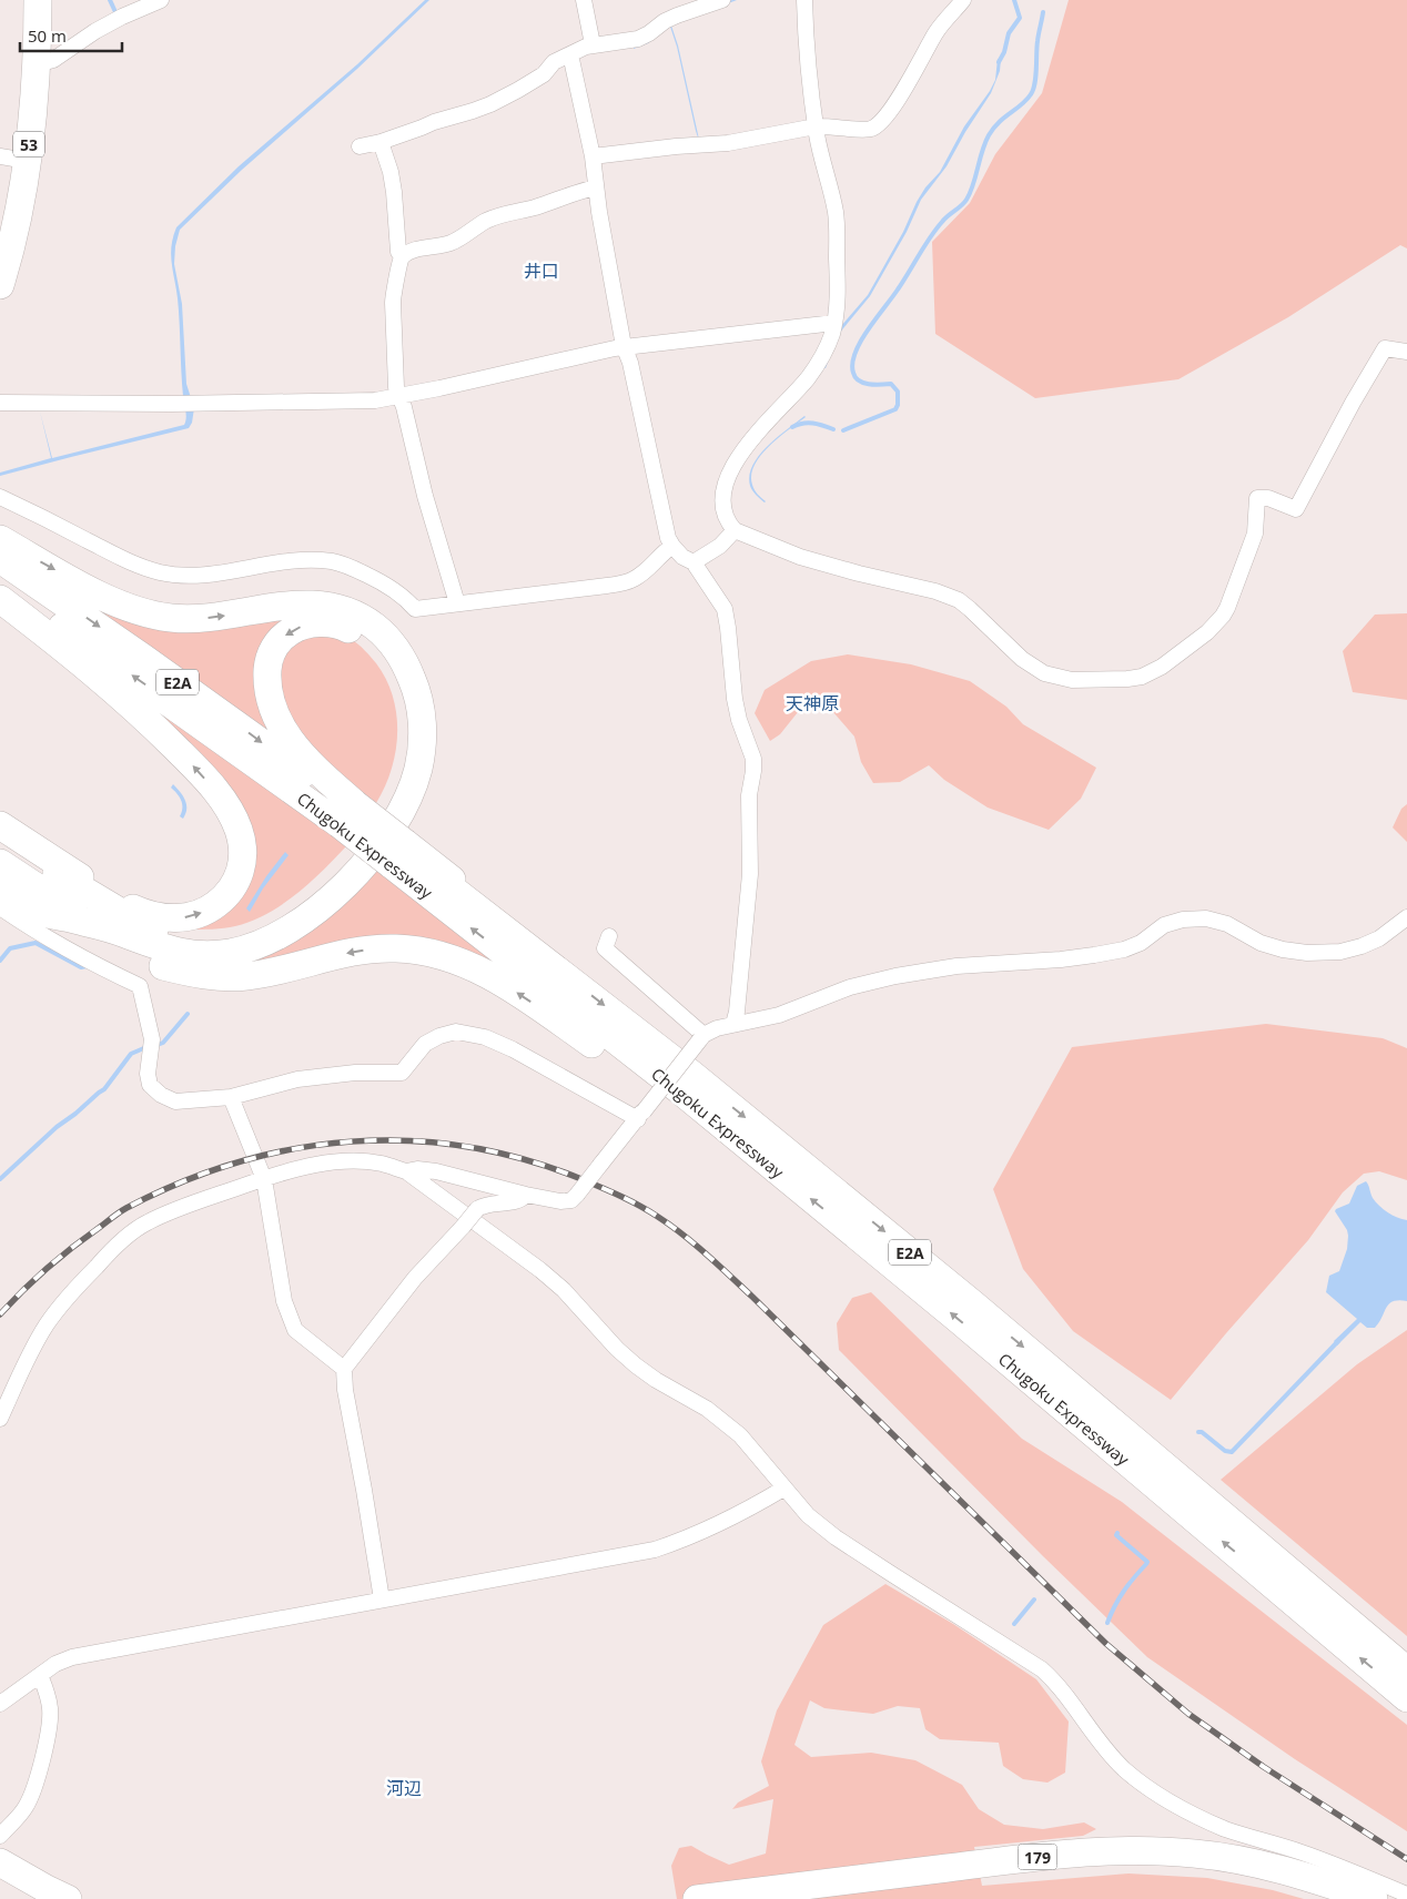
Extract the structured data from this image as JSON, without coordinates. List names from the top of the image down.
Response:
{
  "streets": {
    "highway": [
      "53",
      "E2A",
      "Chugoku Expressway",
      "179"
    ]
  },
  "districts": ["井口", "天神原", "河辺"],
  "scale_bar": "50 m"
}
